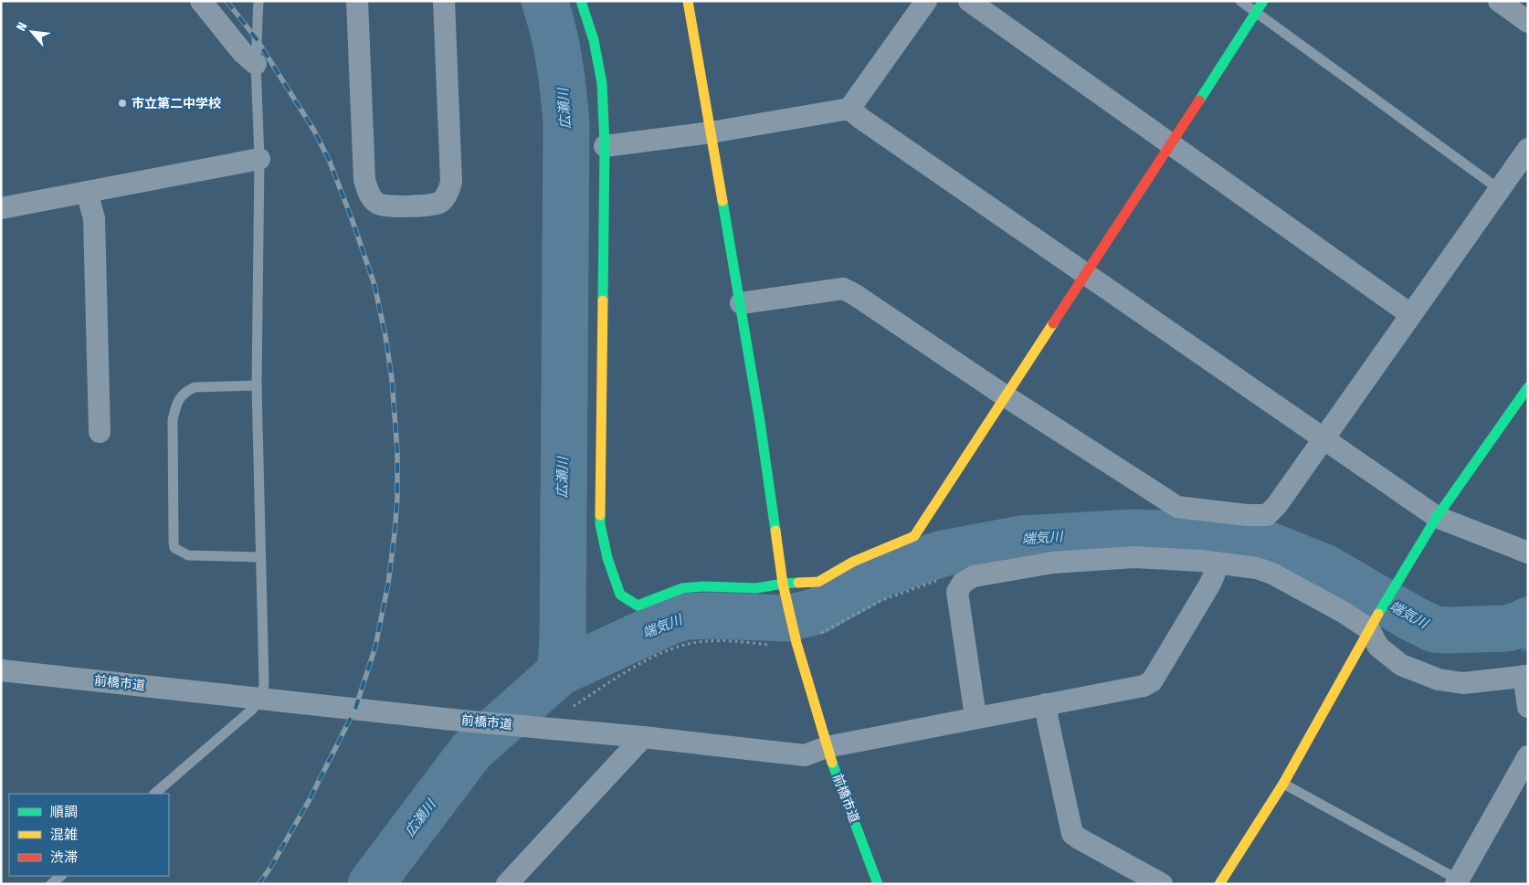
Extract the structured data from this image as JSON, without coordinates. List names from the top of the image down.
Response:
{
  "streets": {
    "street": ["前橋市道"]
  },
  "water": ["広瀬川", "端気川"],
  "places": ["市立第二中学校"],
  "legend": ["順調", "混雑", "渋滞"],
  "north": "top left"
}
